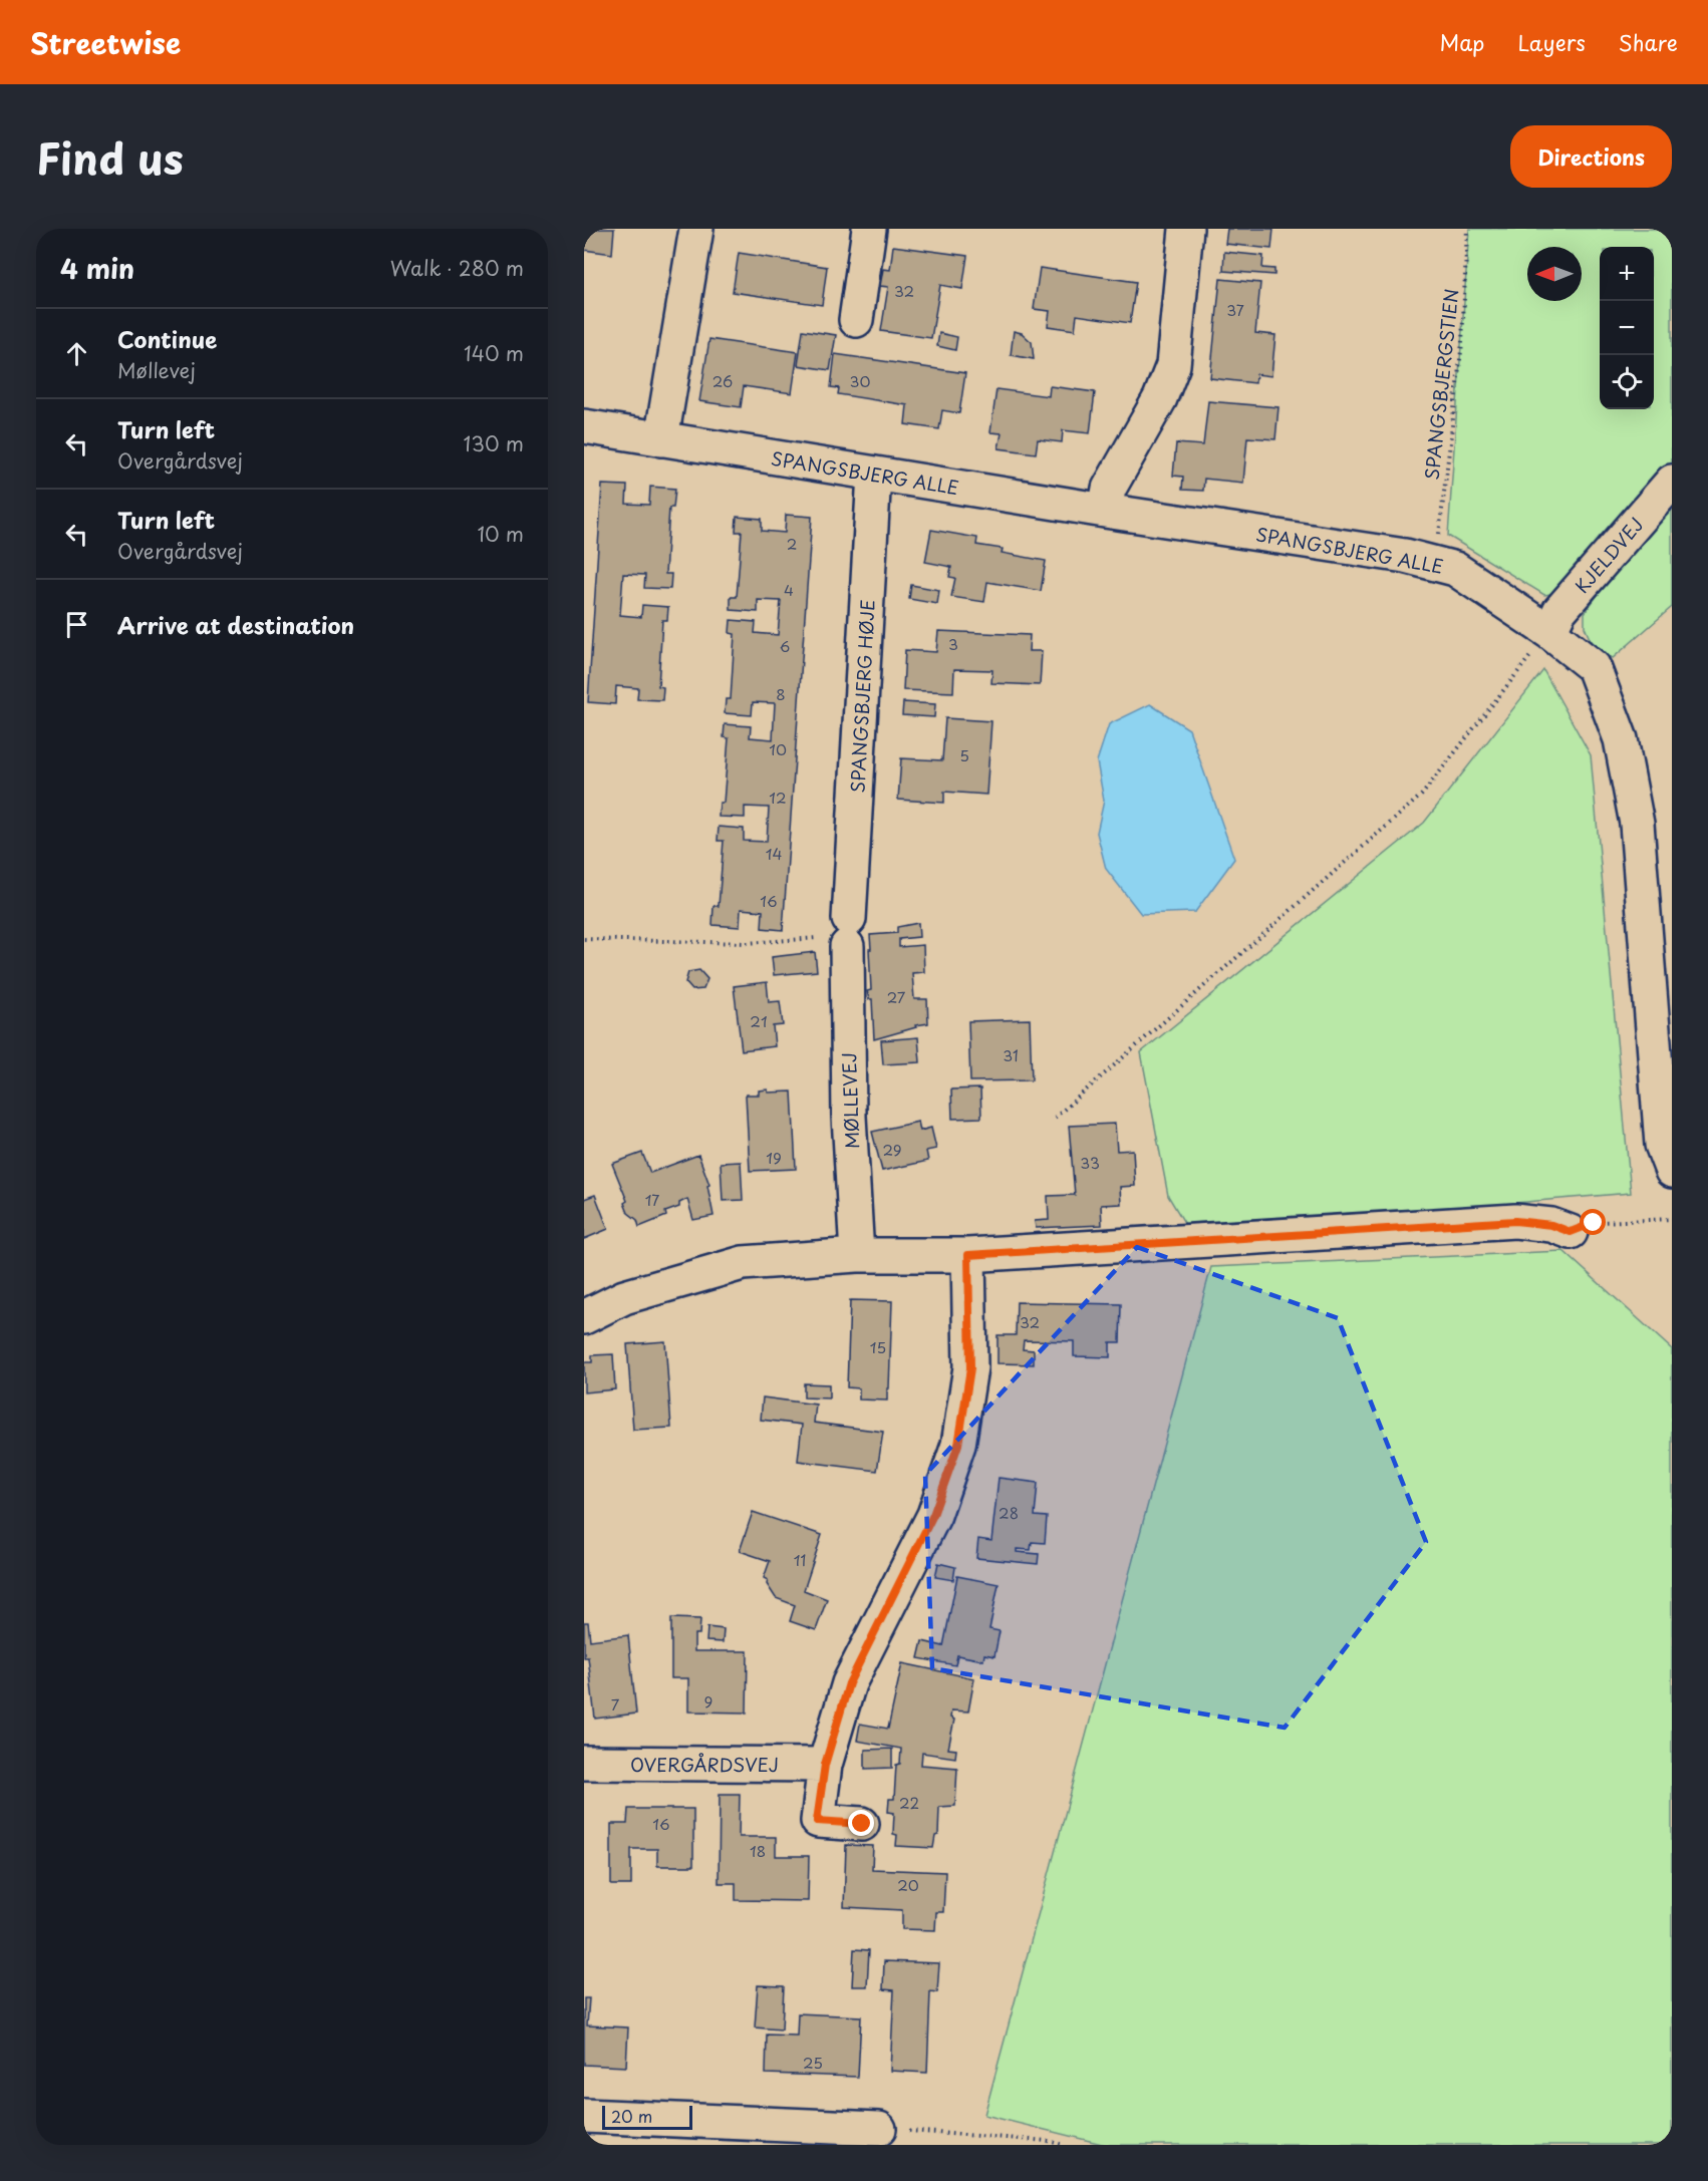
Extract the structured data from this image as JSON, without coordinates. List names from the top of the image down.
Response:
{
  "streets": {
    "street": [
      "SPANGSBJERG ALLE",
      "KJELDVEJ",
      "SPANGSBJERG HØJE",
      "MØLLEVEJ",
      "OVERGÅRDSVEJ"
    ],
    "path": ["SPANGSBJERGSTIEN"]
  },
  "crossings": [
    ["SPANGSBJERG ALLE", "KJELDVEJ"],
    ["SPANGSBJERG ALLE", "SPANGSBJERG HØJE"],
    ["SPANGSBJERG HØJE", "MØLLEVEJ"]
  ],
  "house_numbers": [
    "32",
    "37",
    "26",
    "30",
    "2",
    "4",
    "3",
    "6",
    "8",
    "10",
    "5",
    "12",
    "14",
    "16",
    "27",
    "21",
    "31",
    "29",
    "19",
    "33",
    "17",
    "32",
    "15",
    "28",
    "11",
    "9",
    "7",
    "22",
    "16",
    "18",
    "20",
    "25"
  ],
  "scale_bar": "20 m",
  "north": "left",
  "page": {
    "header": "Streetwise",
    "nav": ["Map", "Layers", "Share"],
    "title": "Find us",
    "buttons": "Directions",
    "heading": ["4 min", "Walk · 280 m"],
    "map_buttons": ["+", "−"],
    "list": [
      ["Continue", "Møllevej", "140 m"],
      ["Turn left", "Overgårdsvej", "130 m"],
      ["Turn left", "Overgårdsvej", "10 m"],
      "Arrive at destination"
    ],
    "scale": "20 m"
  }
}
